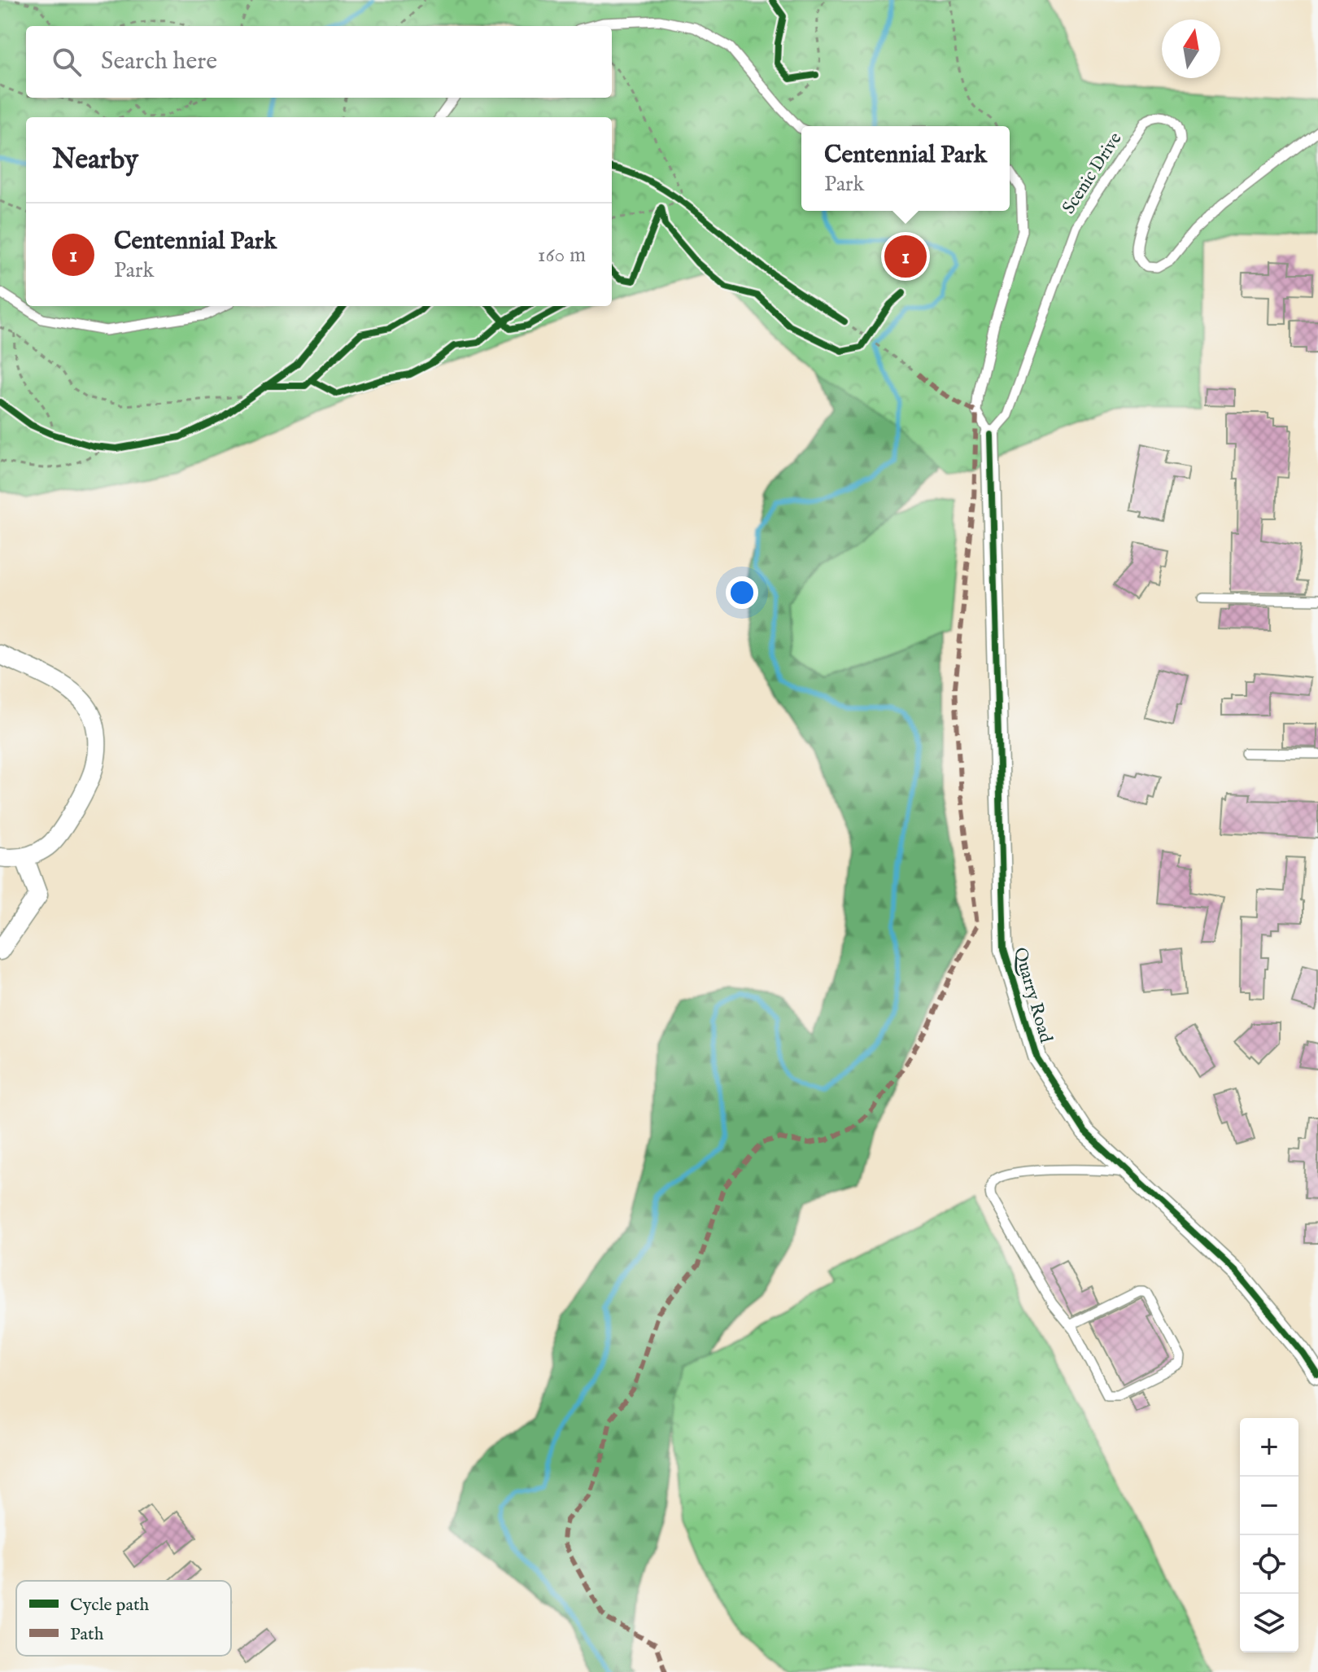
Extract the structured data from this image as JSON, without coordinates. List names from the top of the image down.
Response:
{
  "streets": {
    "street": ["Quarry Road"],
    "lane": ["Scenic Drive"]
  },
  "crossings": [
    ["Scenic Drive", "Quarry Road"]
  ],
  "legend": ["Cycle path", "Path"],
  "north": "top",
  "page": {
    "search": "Search here",
    "heading": "Nearby",
    "popup": ["Centennial Park", "Park"],
    "list": [
      {
        "mark": "1",
        "name": "Centennial Park",
        "note": "Park",
        "value": "160 m"
      }
    ],
    "pins": "1",
    "map_buttons": ["+", "−"]
  }
}
